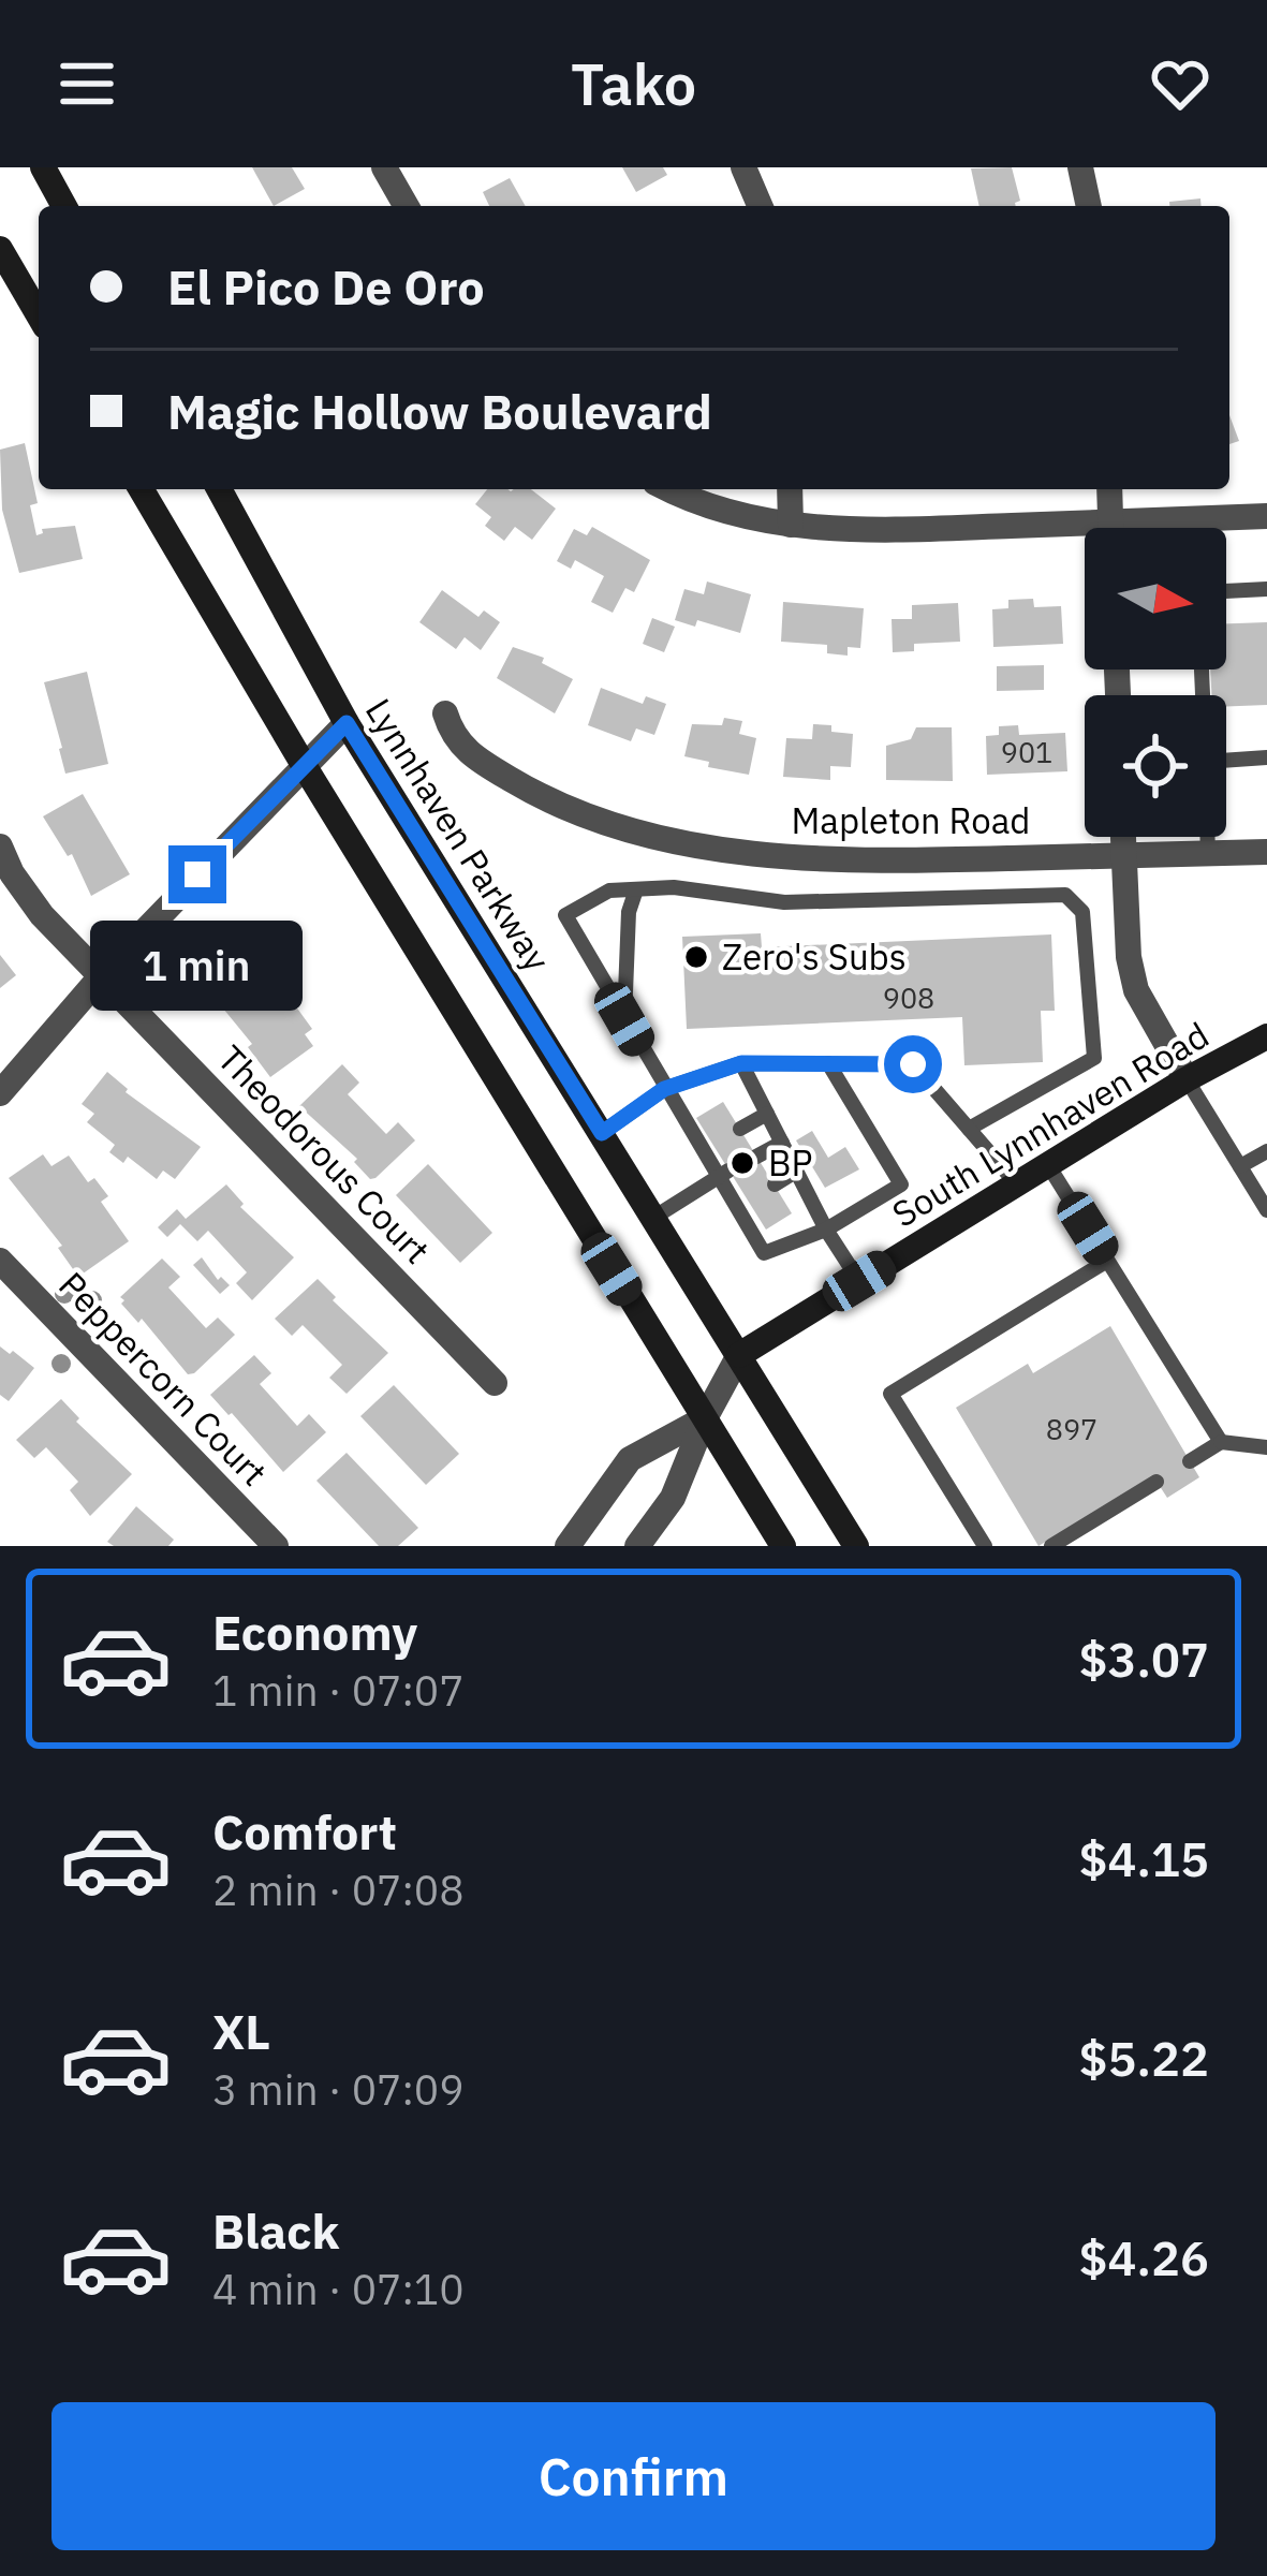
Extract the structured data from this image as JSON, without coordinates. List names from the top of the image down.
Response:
{
  "streets": {
    "main road": ["Lynnhaven Parkway", "South Lynnhaven Road"],
    "street": ["Mapleton Road", "Theodorous Court", "Peppercorn Court"]
  },
  "crossings": [
    ["Lynnhaven Parkway", "South Lynnhaven Road"]
  ],
  "places": ["Zero's Subs", "BP"],
  "house_numbers": ["901", "908", "897"],
  "north": "right",
  "page": {
    "header": "Tako",
    "banner": ["El Pico De Oro", "Magic Hollow Boulevard"],
    "bubble": "1 min",
    "list": [
      {
        "name": "Economy",
        "note": "1 min · 07:07",
        "value": "$3.07"
      },
      {
        "name": "Comfort",
        "note": "2 min · 07:08",
        "value": "$4.15"
      },
      {
        "name": "XL",
        "note": "3 min · 07:09",
        "value": "$5.22"
      },
      {
        "name": "Black",
        "note": "4 min · 07:10",
        "value": "$4.26"
      }
    ],
    "buttons": "Confirm"
  }
}
